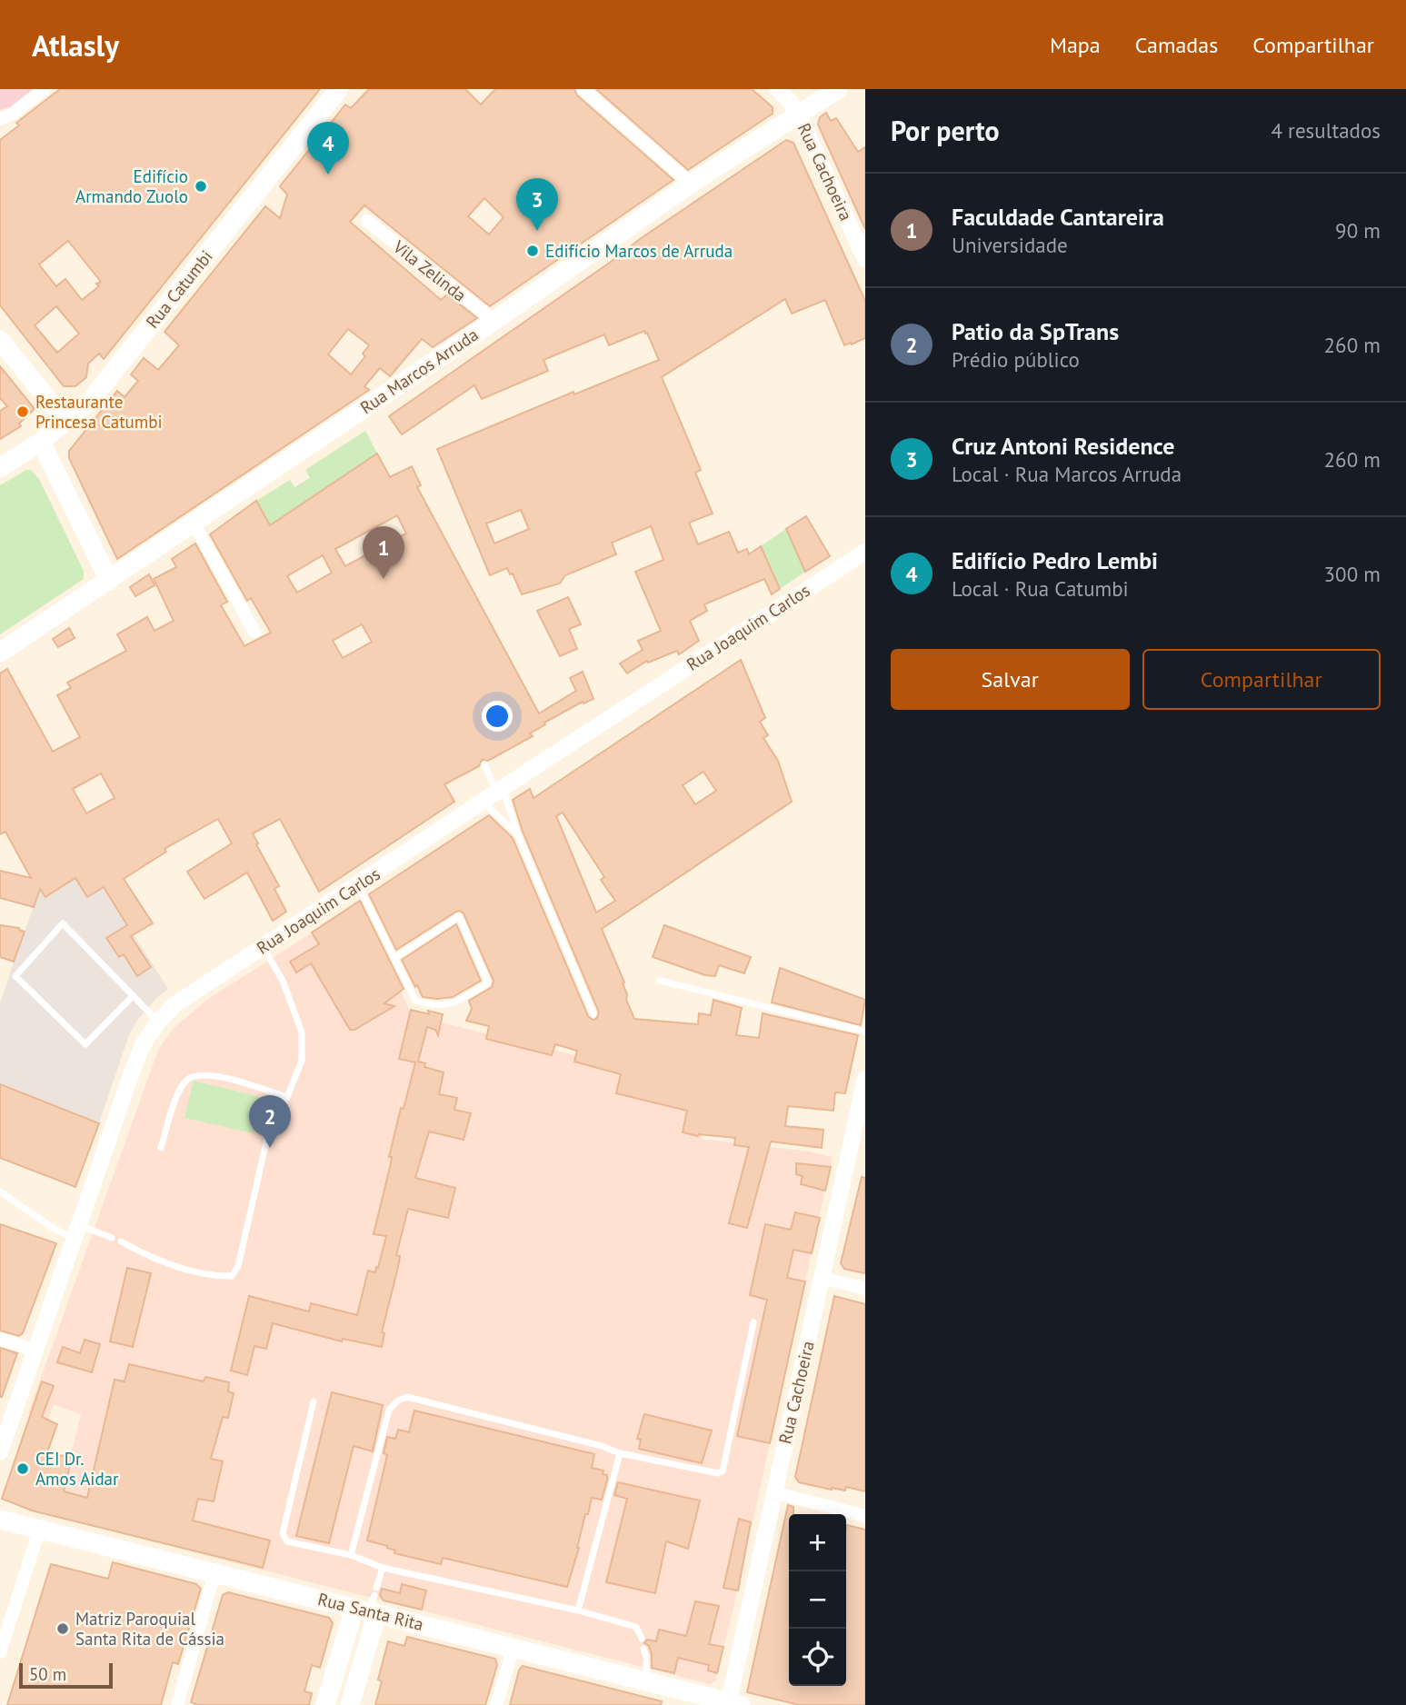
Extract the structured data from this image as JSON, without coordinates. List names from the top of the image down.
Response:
{
  "streets": {
    "main road": ["Rua Catumbi", "Rua Marcos Arruda", "Rua Santa Rita"],
    "street": ["Rua Cachoeira", "Vila Zelinda", "Rua Joaquim Carlos"]
  },
  "crossings": [
    ["Rua Cachoeira", "Rua Marcos Arruda"],
    ["Rua Cachoeira", "Rua Santa Rita"],
    ["Vila Zelinda", "Rua Marcos Arruda"]
  ],
  "places": [
    "Edifício Armando Zuolo",
    "Edifício Marcos de Arruda",
    "Restaurante Princesa Catumbi",
    "CEI Dr. Amos Aidar",
    "Matriz Paroquial Santa Rita de Cássia"
  ],
  "scale_bar": "50 m",
  "page": {
    "header": "Atlasly",
    "nav": ["Mapa", "Camadas", "Compartilhar"],
    "heading": ["Por perto", "4 resultados"],
    "pins": [
      "4",
      "3",
      "1",
      "2"
    ],
    "list": [
      {
        "mark": "1",
        "name": "Faculdade Cantareira",
        "note": "Universidade",
        "value": "90 m"
      },
      {
        "mark": "2",
        "name": "Patio da SpTrans",
        "note": "Prédio público",
        "value": "260 m"
      },
      {
        "mark": "3",
        "name": "Cruz Antoni Residence",
        "note": "Local · Rua Marcos Arruda",
        "value": "260 m"
      },
      {
        "mark": "4",
        "name": "Edifício Pedro Lembi",
        "note": "Local · Rua Catumbi",
        "value": "300 m"
      }
    ],
    "buttons": ["Salvar", "Compartilhar"],
    "map_buttons": ["+", "−"],
    "scale": "50 m"
  }
}
